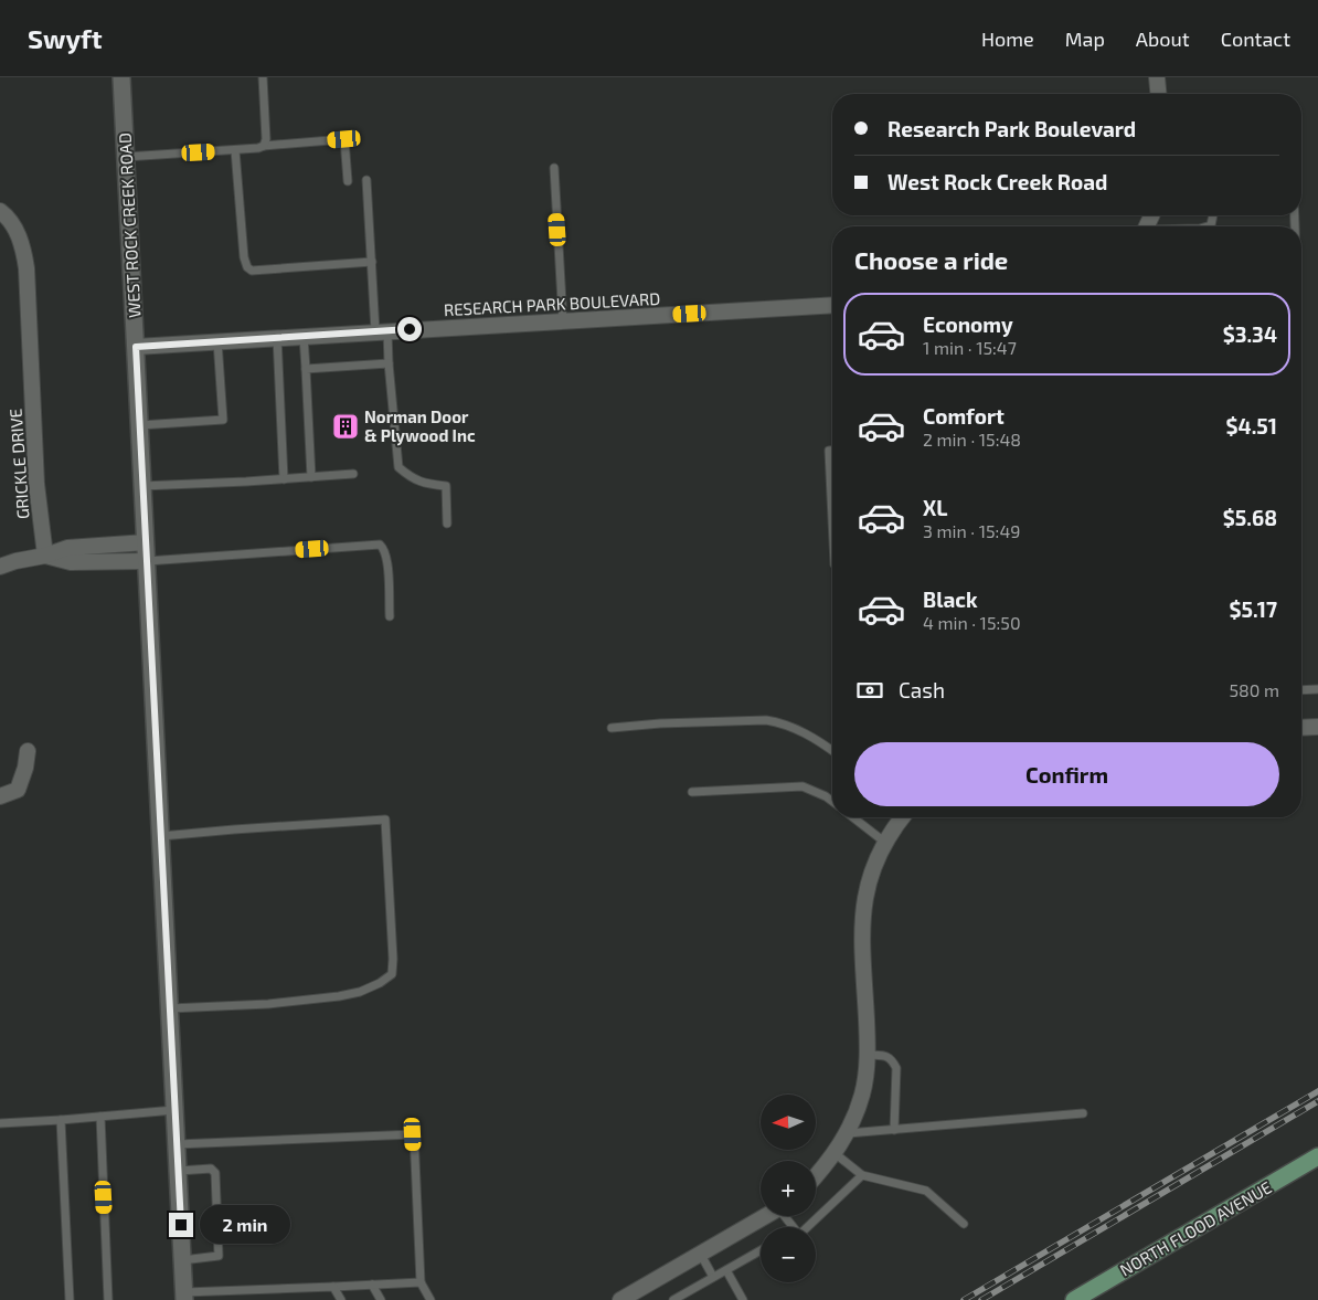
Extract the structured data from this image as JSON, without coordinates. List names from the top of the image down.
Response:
{
  "streets": {
    "main road": ["WEST ROCK CREEK ROAD", "NORTH FLOOD AVENUE"],
    "street": ["RESEARCH PARK BOULEVARD", "GRICKLE DRIVE"]
  },
  "crossings": [
    ["WEST ROCK CREEK ROAD", "RESEARCH PARK BOULEVARD"]
  ],
  "places": {
    "building": ["Norman Door & Plywood Inc"]
  },
  "north": "left",
  "page": {
    "header": "Swyft",
    "nav": [
      "Home",
      "Map",
      "About",
      "Contact"
    ],
    "banner": ["Research Park Boulevard", "West Rock Creek Road"],
    "heading": "Choose a ride",
    "list": [
      {
        "name": "Economy",
        "note": "1 min · 15:47",
        "value": "$3.34"
      },
      {
        "name": "Comfort",
        "note": "2 min · 15:48",
        "value": "$4.51"
      },
      {
        "name": "XL",
        "note": "3 min · 15:49",
        "value": "$5.68"
      },
      {
        "name": "Black",
        "note": "4 min · 15:50",
        "value": "$5.17"
      }
    ],
    "pay": ["Cash", "580 m"],
    "buttons": "Confirm",
    "map_buttons": ["+", "−"],
    "bubble": "2 min"
  }
}
